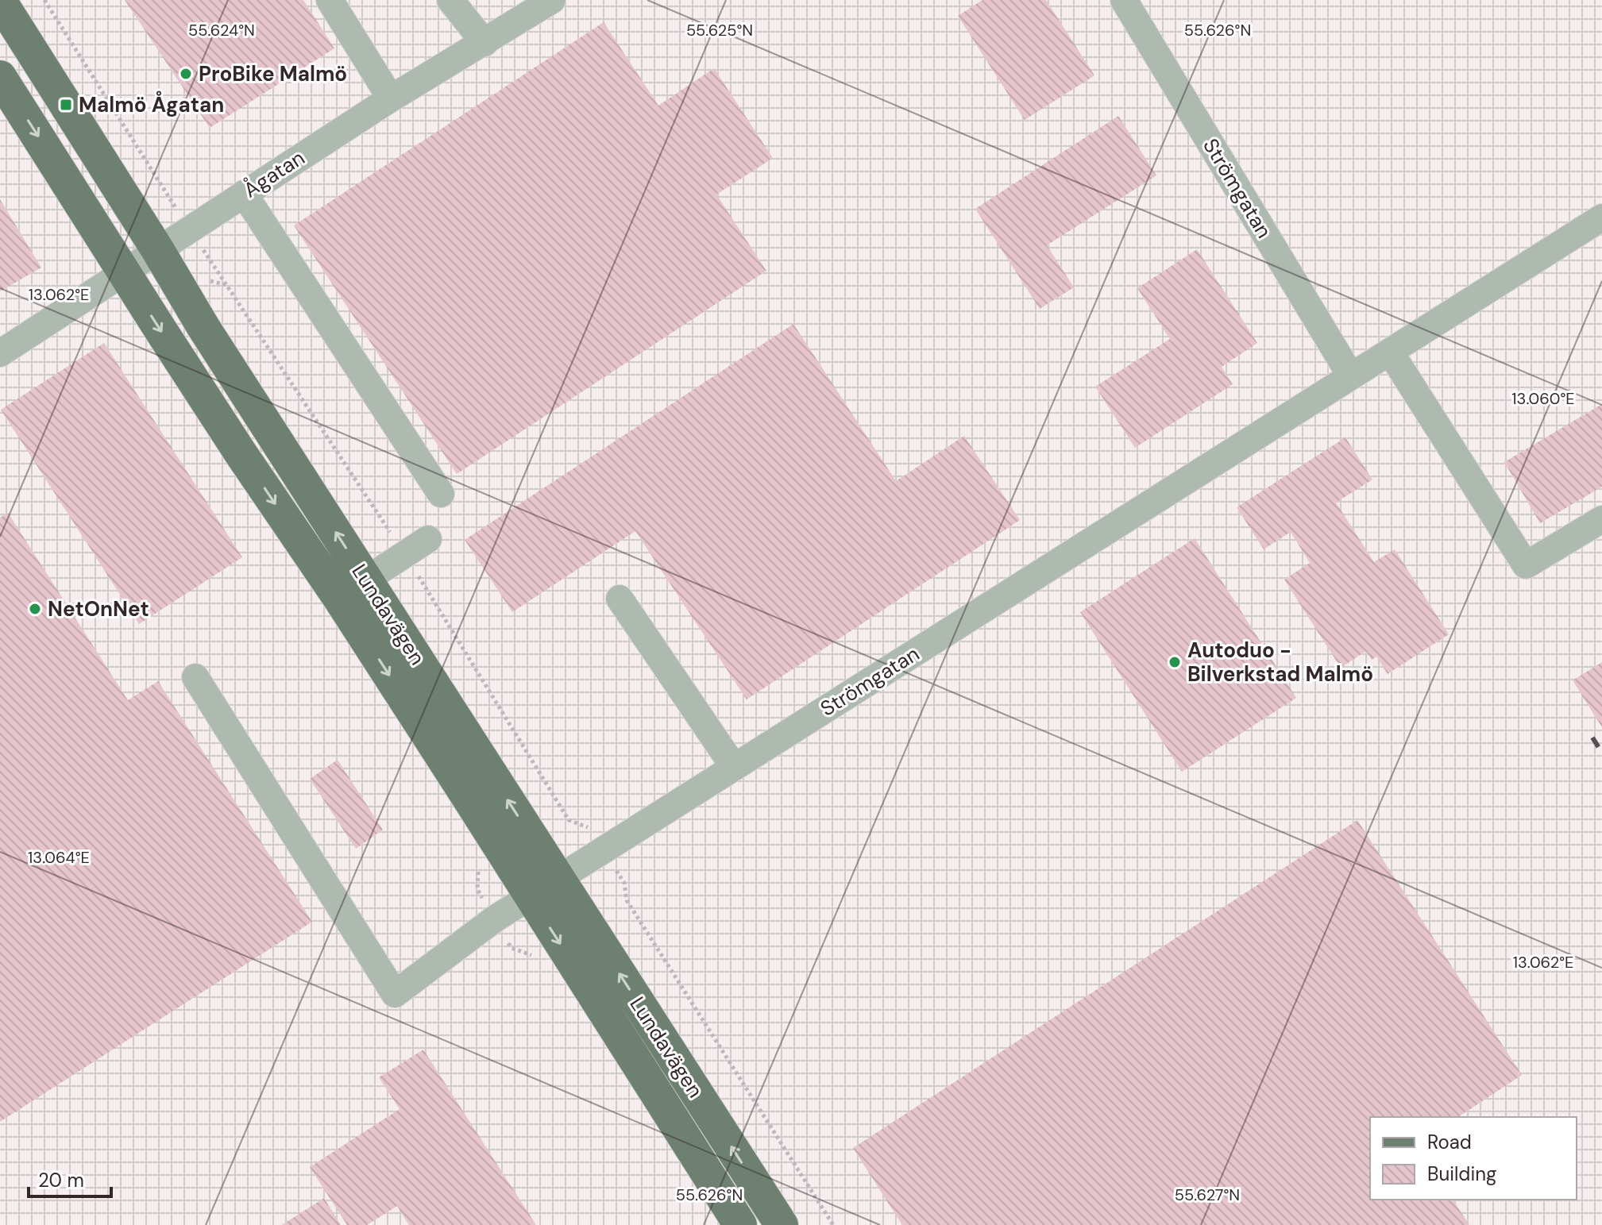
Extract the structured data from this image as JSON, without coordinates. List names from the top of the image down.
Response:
{
  "streets": {
    "main road": ["Lundavägen"],
    "street": ["Ågatan", "Strömgatan"]
  },
  "crossings": [
    ["Ågatan", "Lundavägen"],
    ["Strömgatan", "Lundavägen"]
  ],
  "places": {
    "other": ["ProBike Malmö", "NetOnNet", "Autoduo - Bilverkstad Malmö"],
    "transit": ["Malmö Ågatan"]
  },
  "legend": ["Road", "Building"],
  "scale_bar": "20 m",
  "coordinates": [
    "55.624°N",
    "55.625°N",
    "55.626°N",
    "13.062°E",
    "13.060°E",
    "13.064°E",
    "55.627°N"
  ]
}
